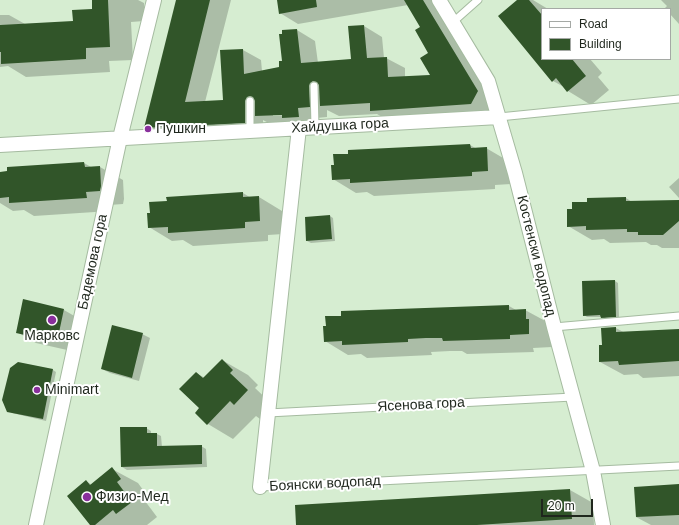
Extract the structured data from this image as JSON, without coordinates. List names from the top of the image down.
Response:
{
  "streets": {
    "street": [
      "Хайдушка гора",
      "Костенски водопад",
      "Бадемова гора",
      "Боянски водопад"
    ],
    "lane": ["Ясенова гора"]
  },
  "crossings": [
    ["Хайдушка гора", "Костенски водопад"],
    ["Хайдушка гора", "Бадемова гора"],
    ["Хайдушка гора", "Боянски водопад"],
    ["Костенски водопад", "Ясенова гора"],
    ["Костенски водопад", "Боянски водопад"],
    ["Ясенова гора", "Боянски водопад"]
  ],
  "places": [
    "Пушкин",
    "Марковс",
    "Minimart",
    "Физио-Мед"
  ],
  "legend": ["Road", "Building"],
  "scale_bar": "20 m"
}
